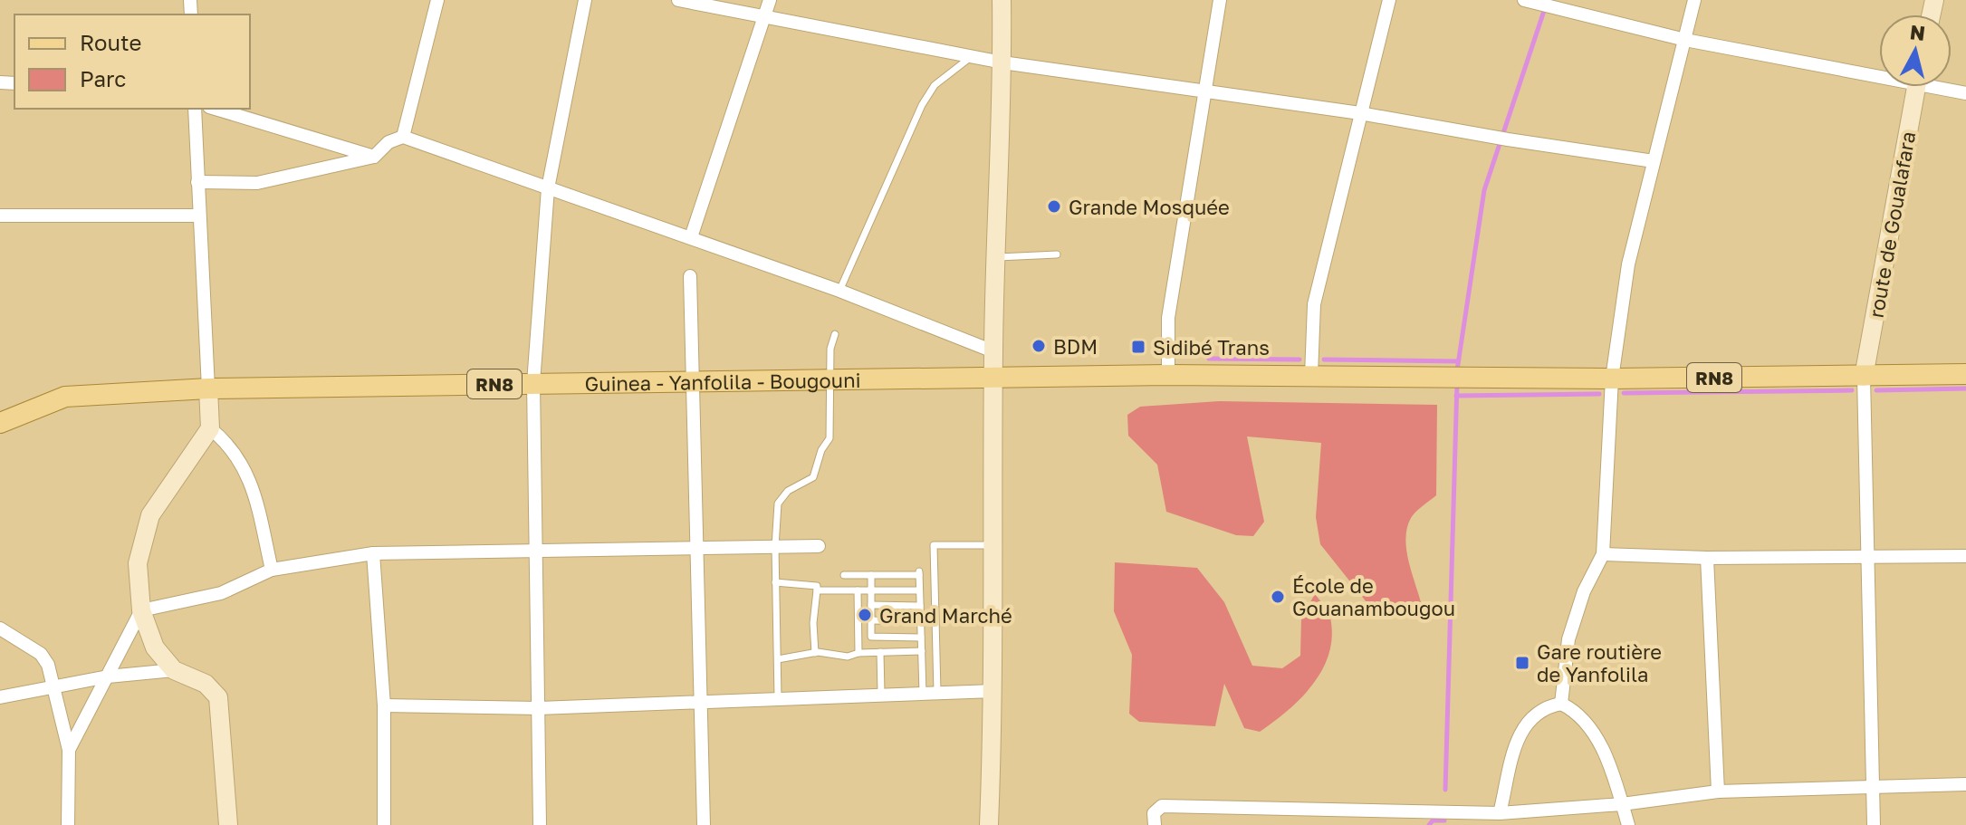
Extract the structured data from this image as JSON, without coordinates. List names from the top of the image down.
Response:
{
  "streets": {
    "main road": ["RN8", "Guinea - Yanfolila - Bougouni"],
    "street": ["route de Goualafara"]
  },
  "crossings": [
    ["route de Goualafara", "Guinea - Yanfolila - Bougouni"]
  ],
  "places": {
    "other": [
      "Grande Mosquée",
      "BDM",
      "École de Gouanambougou",
      "Grand Marché"
    ],
    "transit": ["Sidibé Trans", "Gare routière de Yanfolila"]
  },
  "legend": ["Route", "Parc"],
  "north": "top"
}
